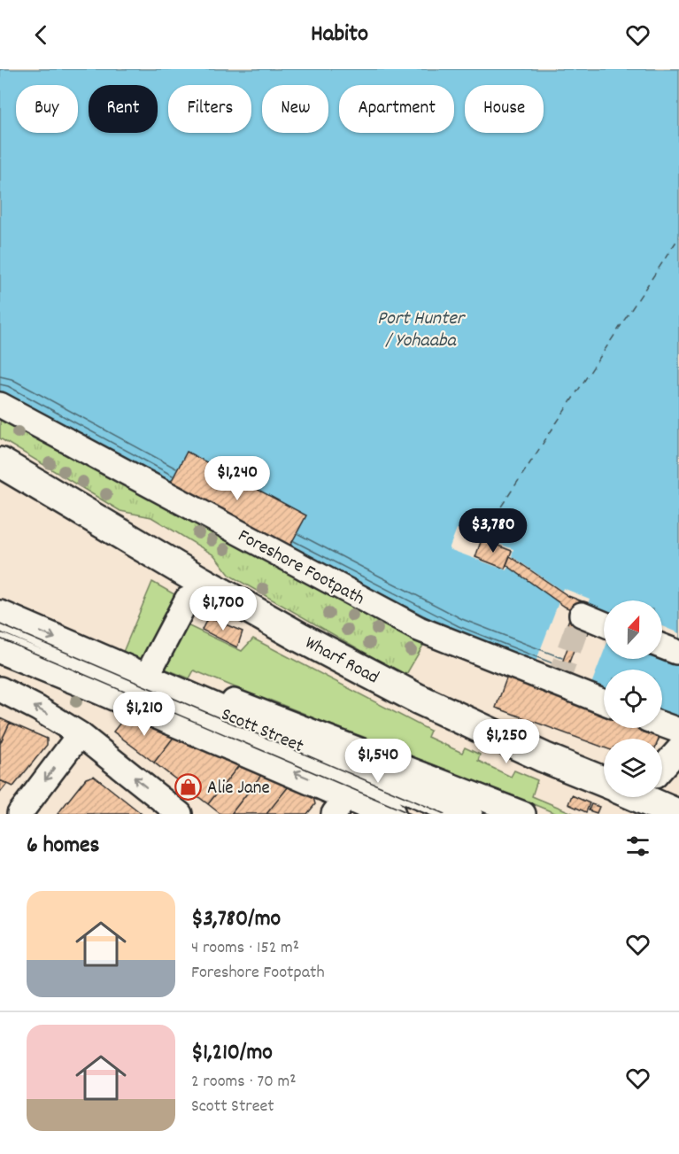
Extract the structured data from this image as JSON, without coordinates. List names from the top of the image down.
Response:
{
  "streets": {
    "main road": ["Wharf Road", "Scott Street"],
    "street": ["Foreshore Footpath"]
  },
  "water": ["Port Hunter / Yohaaba"],
  "places": {
    "shop": ["Alie Jane"]
  },
  "north": "top",
  "page": {
    "header": "Habito",
    "chip": [
      "Buy",
      "Rent",
      "Filters",
      "New",
      "Apartment",
      "House"
    ],
    "price": [
      "$1,240",
      "$3,780",
      "$1,700",
      "$1,210",
      "$1,250",
      "$1,540"
    ],
    "heading": "6 homes",
    "list": [
      {
        "name": "$3,780/mo",
        "note": "4 rooms · 152 m² · Foreshore Footpath"
      },
      {
        "name": "$1,210/mo",
        "note": "2 rooms · 70 m² · Scott Street"
      }
    ]
  }
}
